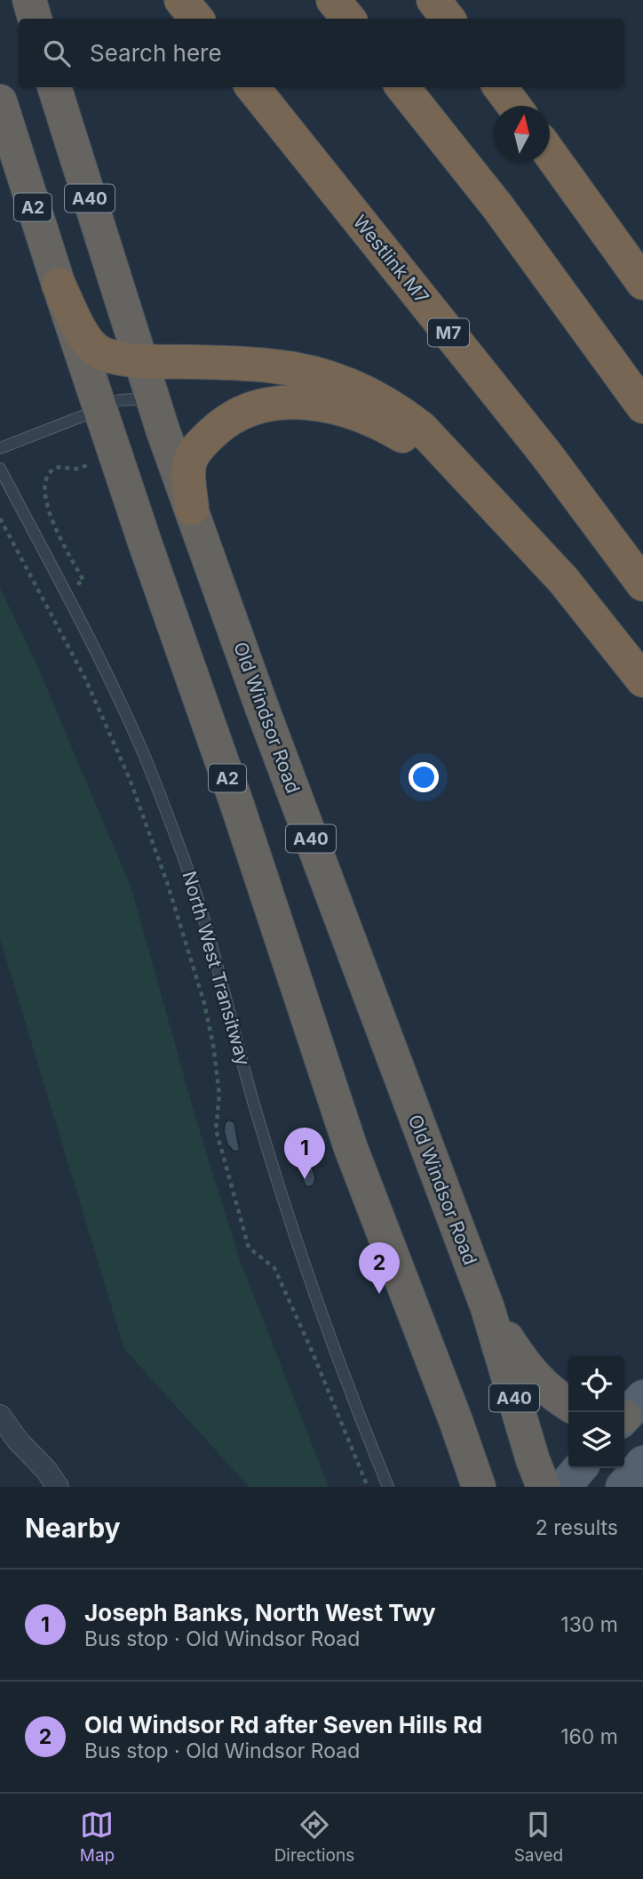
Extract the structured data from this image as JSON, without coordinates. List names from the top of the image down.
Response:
{
  "streets": {
    "highway": [
      "A40",
      "A2",
      "Westlink M7",
      "M7",
      "Old Windsor Road"
    ],
    "lane": ["North West Transitway"]
  },
  "north": "top",
  "page": {
    "search": "Search here",
    "pins": ["1", "2"],
    "heading": ["Nearby", "2 results"],
    "list": [
      {
        "mark": "1",
        "name": "Joseph Banks, North West Twy",
        "note": "Bus stop · Old Windsor Road",
        "value": "130 m"
      },
      {
        "mark": "2",
        "name": "Old Windsor Rd after Seven Hills Rd",
        "note": "Bus stop · Old Windsor Road",
        "value": "160 m"
      }
    ],
    "nav": ["Map", "Directions", "Saved"]
  }
}
